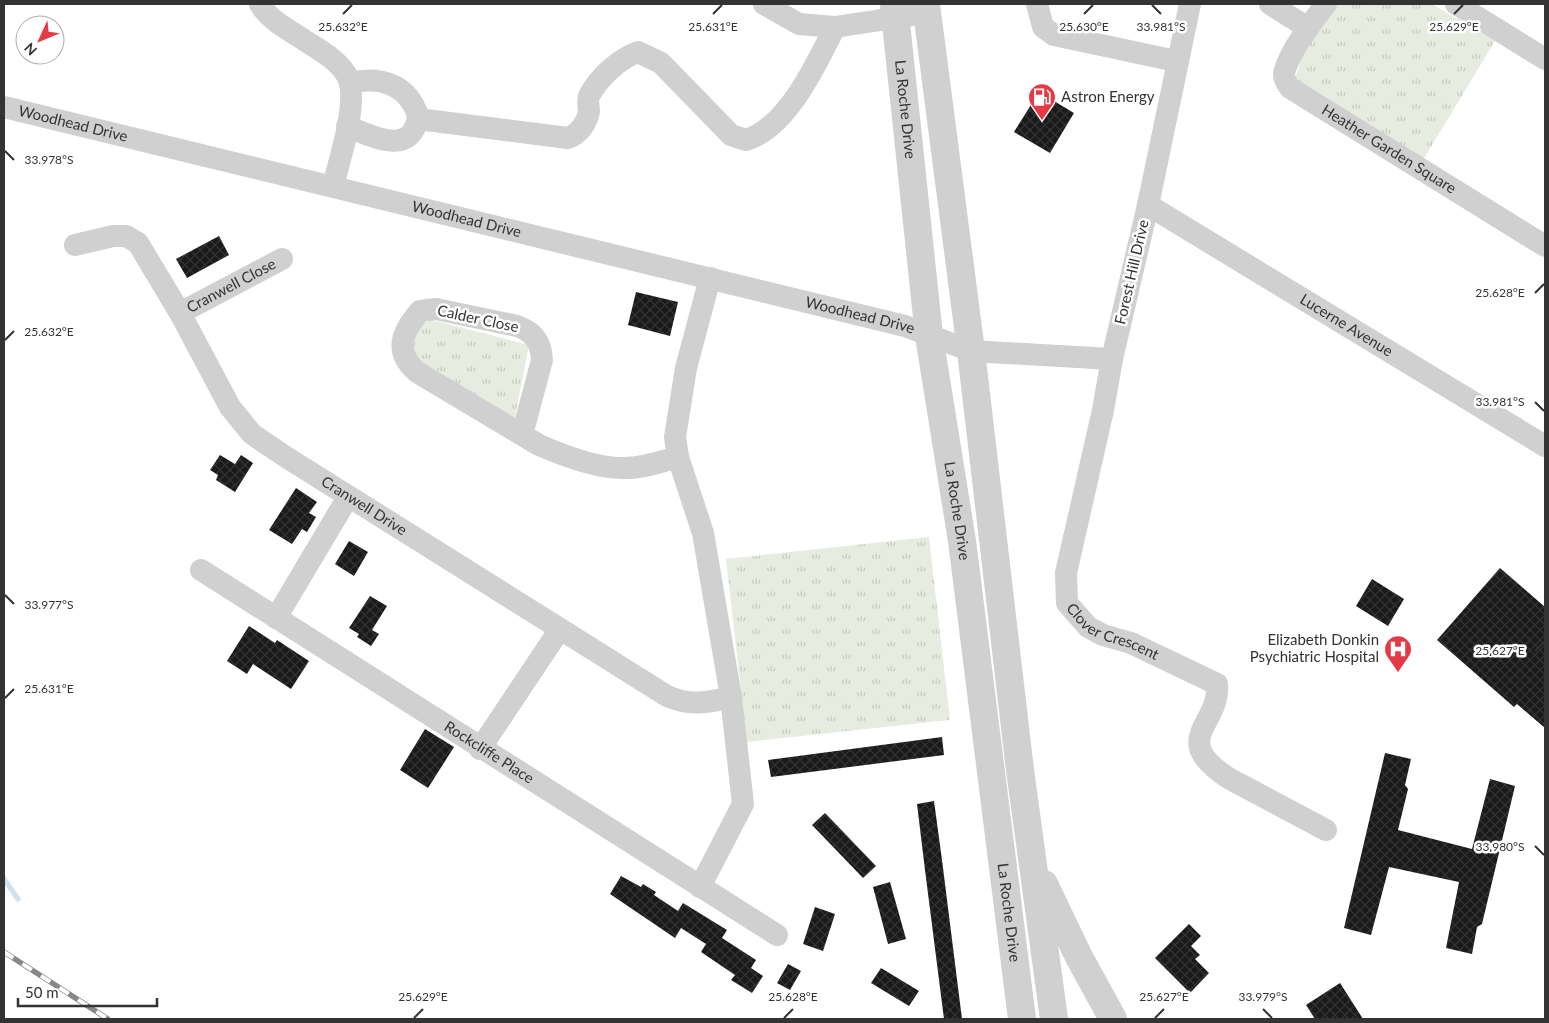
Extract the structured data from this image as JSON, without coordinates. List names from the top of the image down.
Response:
{
  "streets": {
    "street": [
      "La Roche Drive",
      "Woodhead Drive",
      "Heather Garden Square",
      "Forest Hill Drive",
      "Cranwell Close",
      "Calder Close",
      "Lucerne Avenue",
      "Cranwell Drive",
      "Clover Crescent",
      "Rockcliffe Place"
    ]
  },
  "crossings": [
    ["La Roche Drive", "Woodhead Drive"],
    ["Forest Hill Drive", "Lucerne Avenue"],
    ["Forest Hill Drive", "Clover Crescent"],
    ["Cranwell Close", "Cranwell Drive"]
  ],
  "places": {
    "fuel station": ["Astron Energy"],
    "hospital": ["Elizabeth Donkin Psychiatric Hospital"]
  },
  "scale_bar": "50 m",
  "north": "bottom left",
  "coordinates": [
    "25.632°E",
    "25.631°E",
    "25.630°E",
    "25.629°E",
    "33.981°S",
    "33.978°S",
    "25.628°E",
    "33.977°S",
    "25.627°E",
    "33.980°S",
    "33.979°S"
  ]
}
